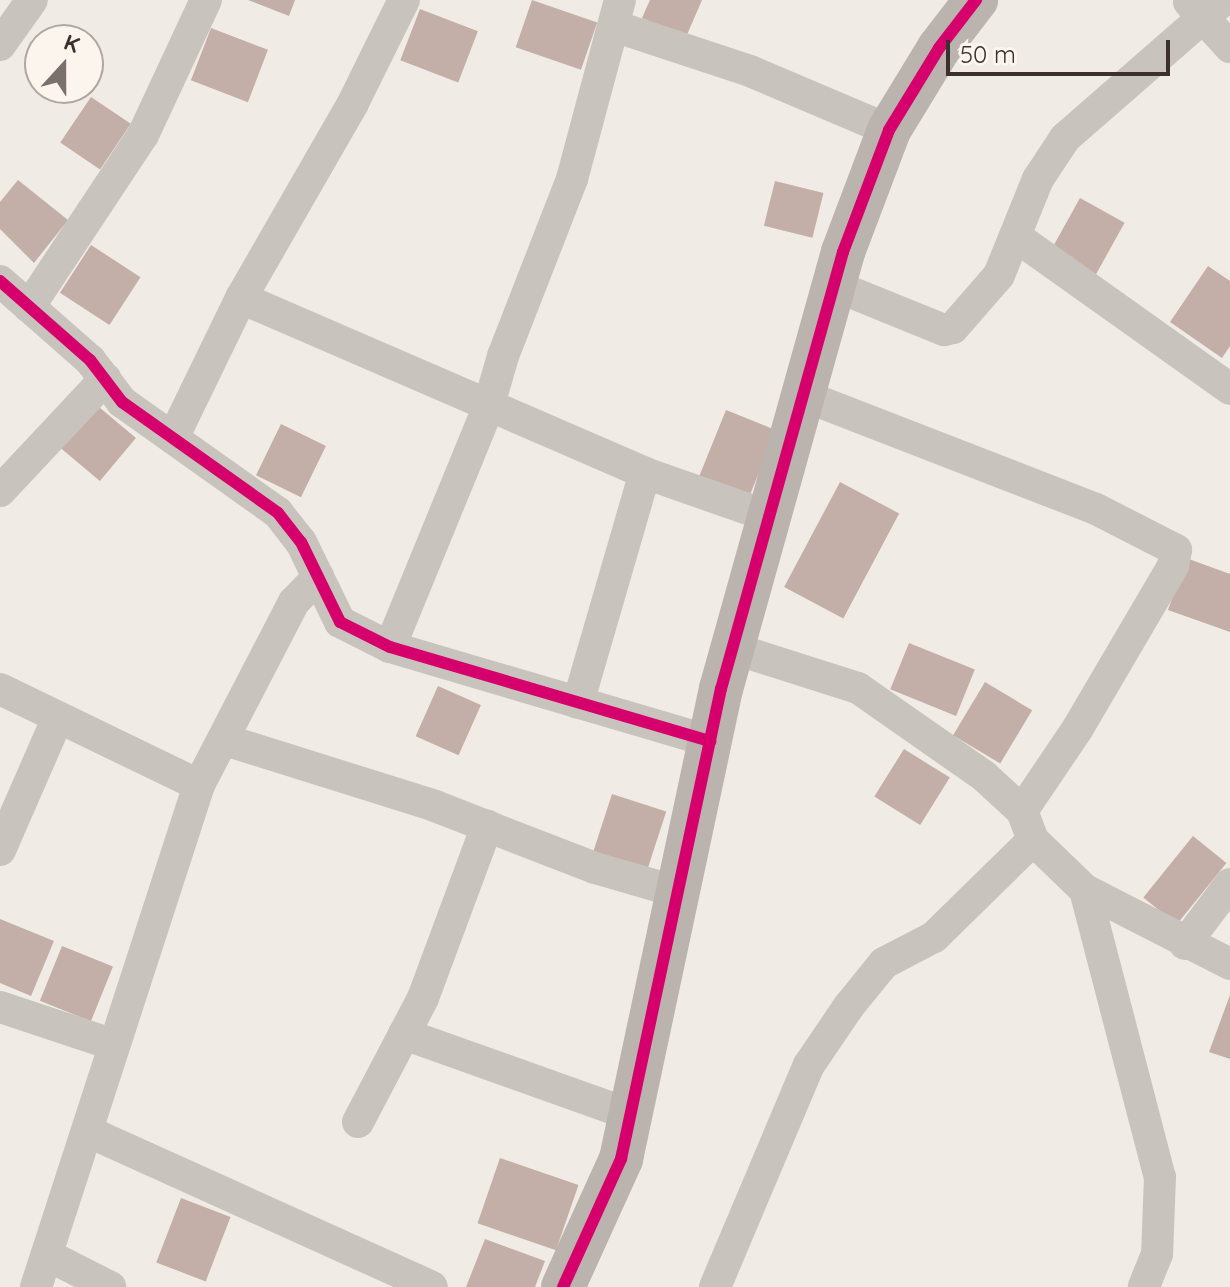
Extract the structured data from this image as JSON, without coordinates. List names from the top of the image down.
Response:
{
  "scale_bar": "50 m",
  "north": "top"
}
